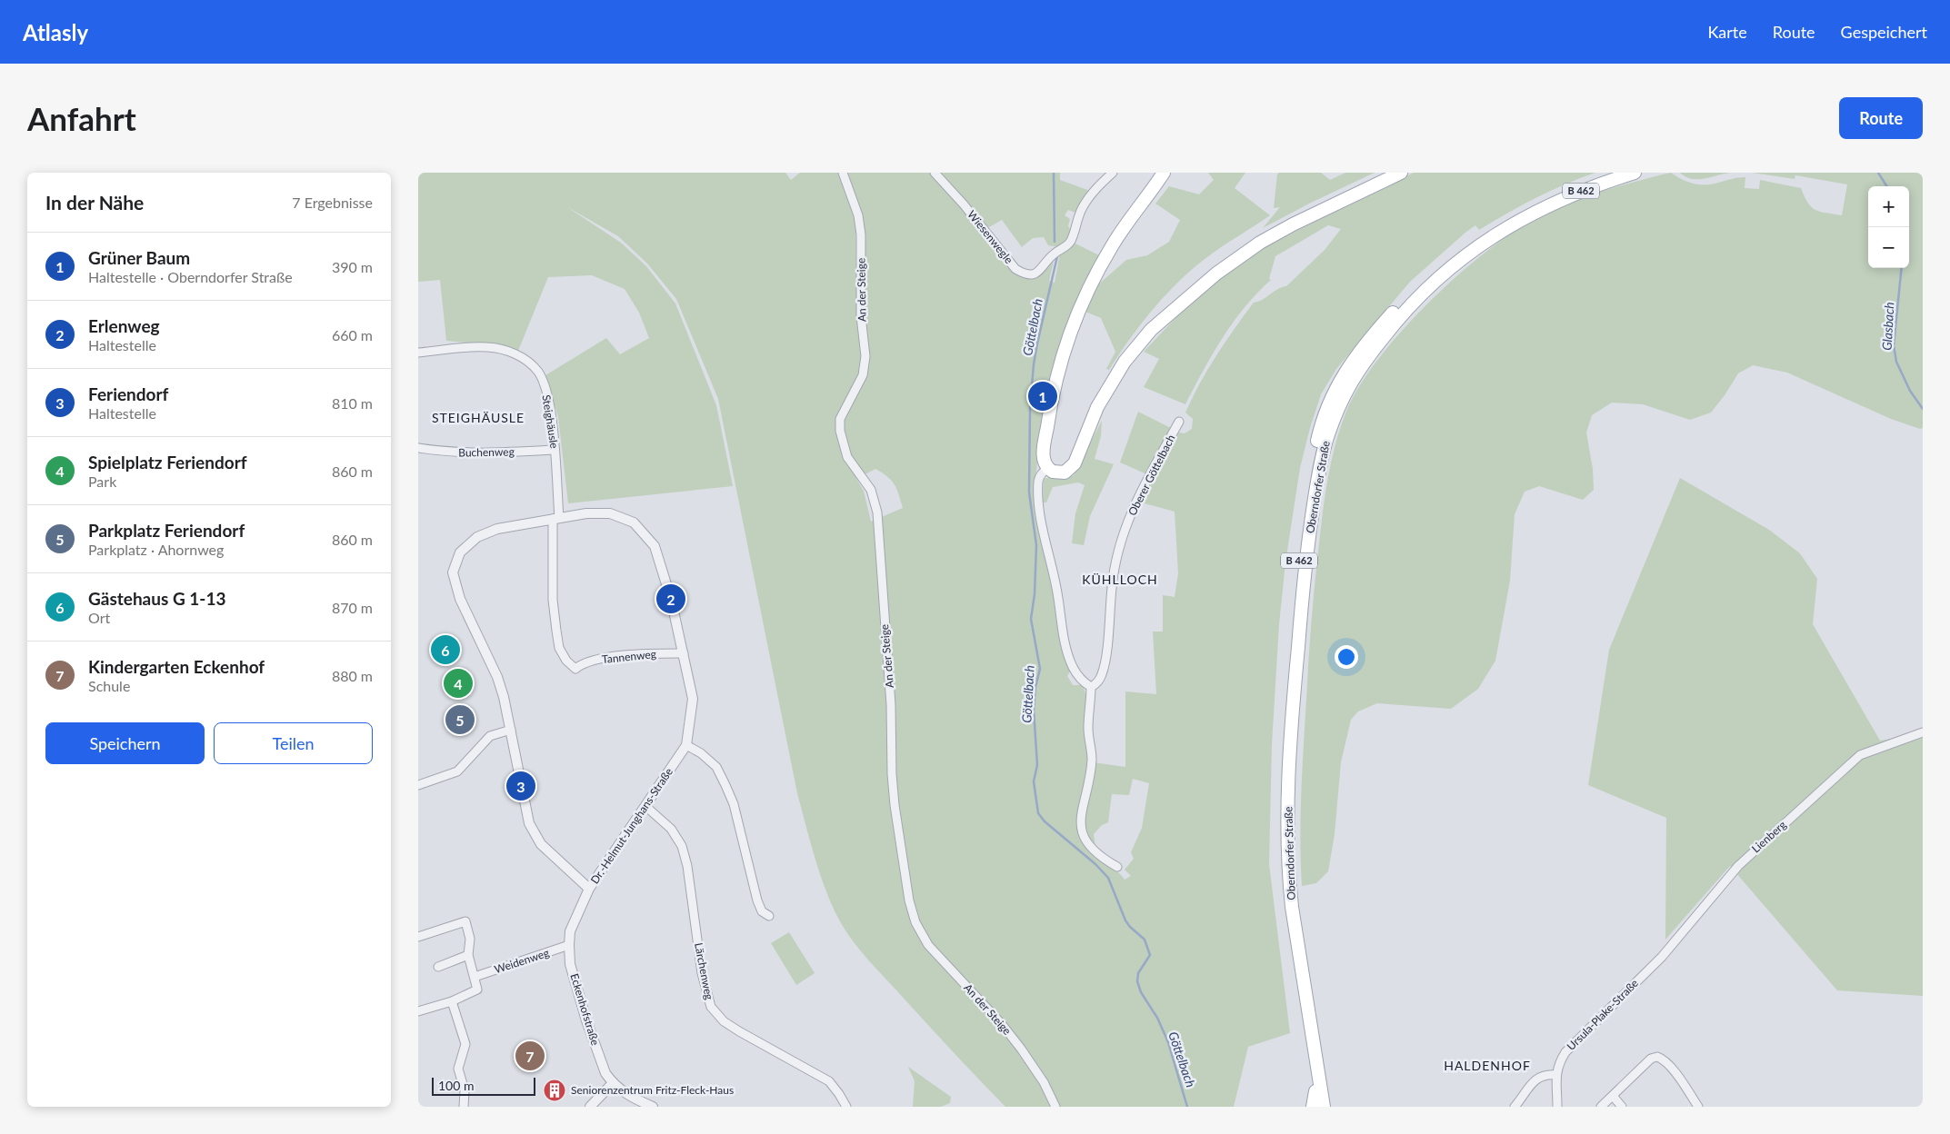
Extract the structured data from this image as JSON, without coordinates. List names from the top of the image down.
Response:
{
  "streets": {
    "main road": ["B 462", "Oberndorfer Straße"],
    "street": [
      "Wiesenwegle",
      "An der Steige",
      "Steighäusle",
      "Buchenweg",
      "Oberer Göttelbach",
      "Tannenweg",
      "Dr.-Helmut-Junghans-Straße",
      "Lienberg",
      "Weidenweg",
      "Lärchenweg",
      "Eckenhofstraße",
      "Ursula-Plake-Straße"
    ]
  },
  "crossings": [
    ["B 462", "Oberndorfer Straße"],
    ["Steighäusle", "Buchenweg"],
    ["Steighäusle", "Tannenweg"],
    ["Steighäusle", "Dr.-Helmut-Junghans-Straße"],
    ["Tannenweg", "Dr.-Helmut-Junghans-Straße"],
    ["Dr.-Helmut-Junghans-Straße", "Lärchenweg"],
    ["Dr.-Helmut-Junghans-Straße", "Eckenhofstraße"],
    ["Lienberg", "Ursula-Plake-Straße"],
    ["Weidenweg", "Eckenhofstraße"]
  ],
  "districts": ["STEIGHÄUSLE", "KÜHLLOCH", "HALDENHOF"],
  "water": ["Glasbach", "Göttelbach"],
  "places": {
    "building": ["Seniorenzentrum Fritz-Fleck-Haus"]
  },
  "scale_bar": "100 m",
  "page": {
    "header": "Atlasly",
    "nav": ["Karte", "Route", "Gespeichert"],
    "buttons": [
      "Route",
      ["Speichern", "Teilen"]
    ],
    "title": "Anfahrt",
    "heading": ["In der Nähe", "7 Ergebnisse"],
    "map_buttons": ["+", "−"],
    "list": [
      {
        "mark": "1",
        "name": "Grüner Baum",
        "note": "Haltestelle · Oberndorfer Straße",
        "value": "390 m"
      },
      {
        "mark": "2",
        "name": "Erlenweg",
        "note": "Haltestelle",
        "value": "660 m"
      },
      {
        "mark": "3",
        "name": "Feriendorf",
        "note": "Haltestelle",
        "value": "810 m"
      },
      {
        "mark": "4",
        "name": "Spielplatz Feriendorf",
        "note": "Park",
        "value": "860 m"
      },
      {
        "mark": "5",
        "name": "Parkplatz Feriendorf",
        "note": "Parkplatz · Ahornweg",
        "value": "860 m"
      },
      {
        "mark": "6",
        "name": "Gästehaus G 1-13",
        "note": "Ort",
        "value": "870 m"
      },
      {
        "mark": "7",
        "name": "Kindergarten Eckenhof",
        "note": "Schule",
        "value": "880 m"
      }
    ],
    "pins": [
      "1",
      "2",
      "6",
      "4",
      "5",
      "3",
      "7"
    ],
    "scale": "100 m"
  }
}
